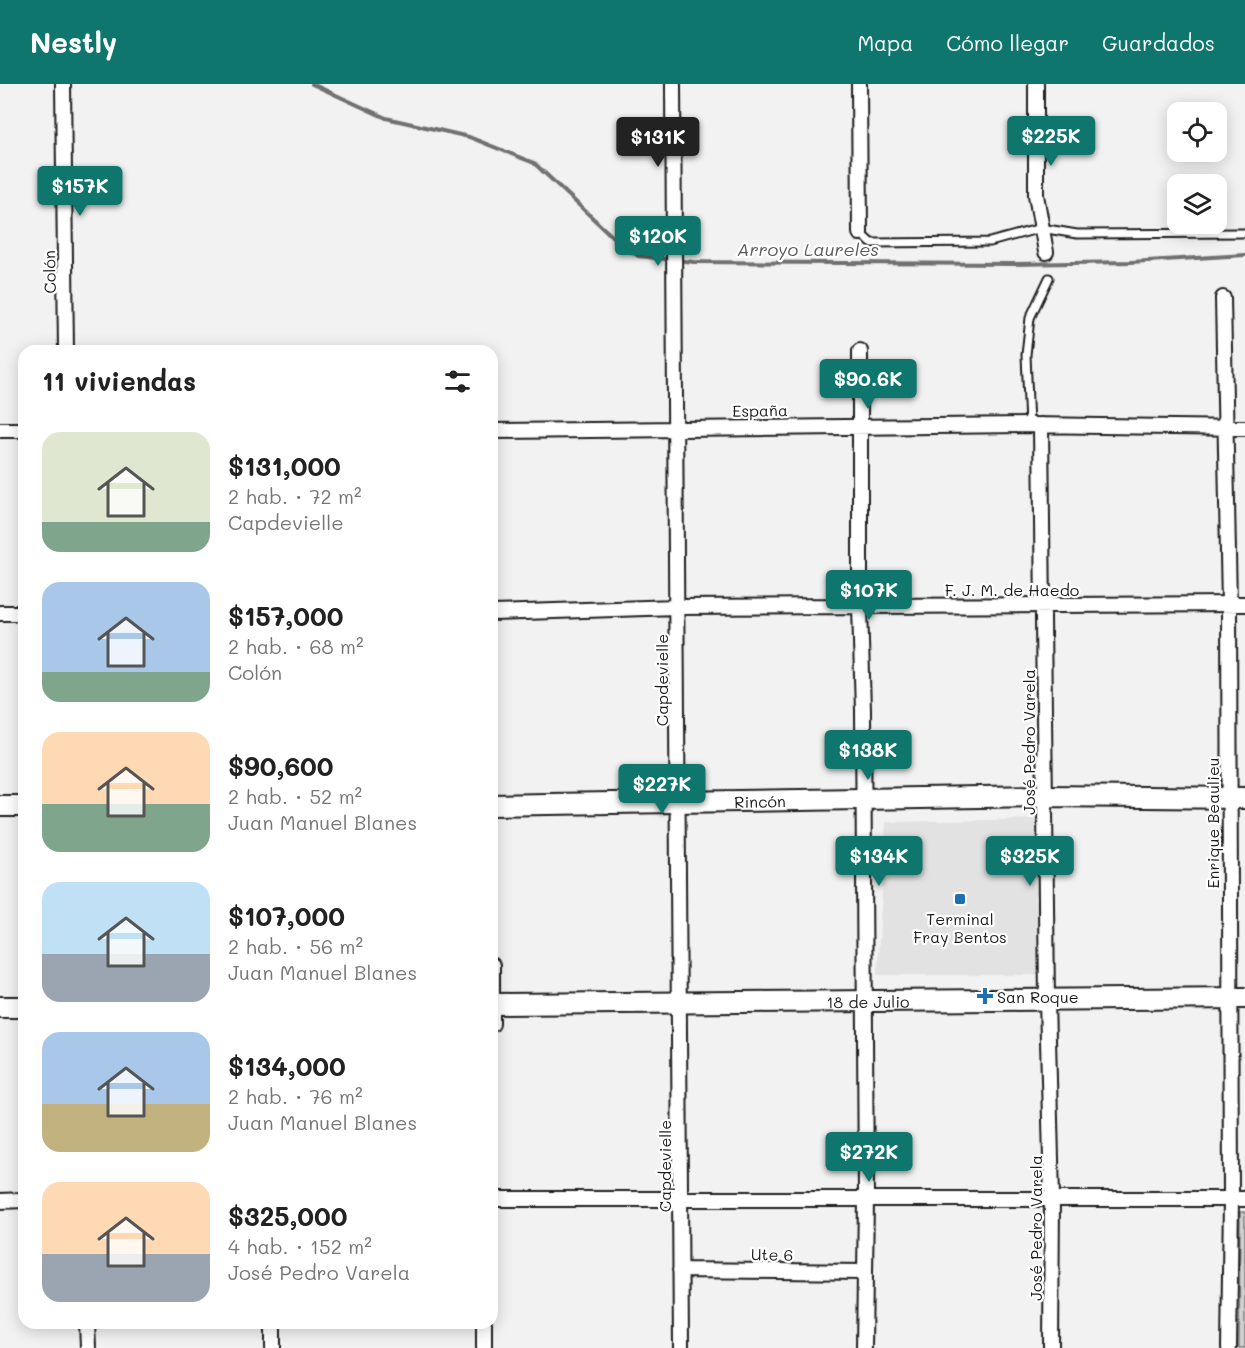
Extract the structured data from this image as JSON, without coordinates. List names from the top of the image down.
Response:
{
  "streets": {
    "street": [
      "Colón",
      "España",
      "F. J. M. de Haedo",
      "Capdevielle",
      "José Pedro Varela",
      "Rincón",
      "Enrique Beaulieu",
      "18 de Julio",
      "Ute 6"
    ]
  },
  "crossings": [
    ["España", "Capdevielle"],
    ["España", "José Pedro Varela"],
    ["España", "Enrique Beaulieu"],
    ["F. J. M. de Haedo", "Capdevielle"],
    ["F. J. M. de Haedo", "José Pedro Varela"],
    ["F. J. M. de Haedo", "Enrique Beaulieu"],
    ["Capdevielle", "Rincón"],
    ["Capdevielle", "18 de Julio"],
    ["Capdevielle", "Ute 6"],
    ["José Pedro Varela", "Rincón"],
    ["José Pedro Varela", "18 de Julio"],
    ["Rincón", "Enrique Beaulieu"],
    ["Enrique Beaulieu", "18 de Julio"]
  ],
  "water": ["Arroyo Laureles"],
  "places": {
    "transit": ["Terminal Fray Bentos"],
    "health": ["San Roque"]
  },
  "page": {
    "header": "Nestly",
    "nav": ["Mapa", "Cómo llegar", "Guardados"],
    "price": [
      "$225K",
      "$131K",
      "$157K",
      "$120K",
      "$90.6K",
      "$107K",
      "$138K",
      "$227K",
      "$134K",
      "$325K",
      "$272K"
    ],
    "heading": "11 viviendas",
    "list": [
      {
        "name": "$131,000",
        "note": "2 hab. · 72 m² · Capdevielle"
      },
      {
        "name": "$157,000",
        "note": "2 hab. · 68 m² · Colón"
      },
      {
        "name": "$90,600",
        "note": "2 hab. · 52 m² · Juan Manuel Blanes"
      },
      {
        "name": "$107,000",
        "note": "2 hab. · 56 m² · Juan Manuel Blanes"
      },
      {
        "name": "$134,000",
        "note": "2 hab. · 76 m² · Juan Manuel Blanes"
      },
      {
        "name": "$325,000",
        "note": "4 hab. · 152 m² · José Pedro Varela"
      }
    ]
  }
}
